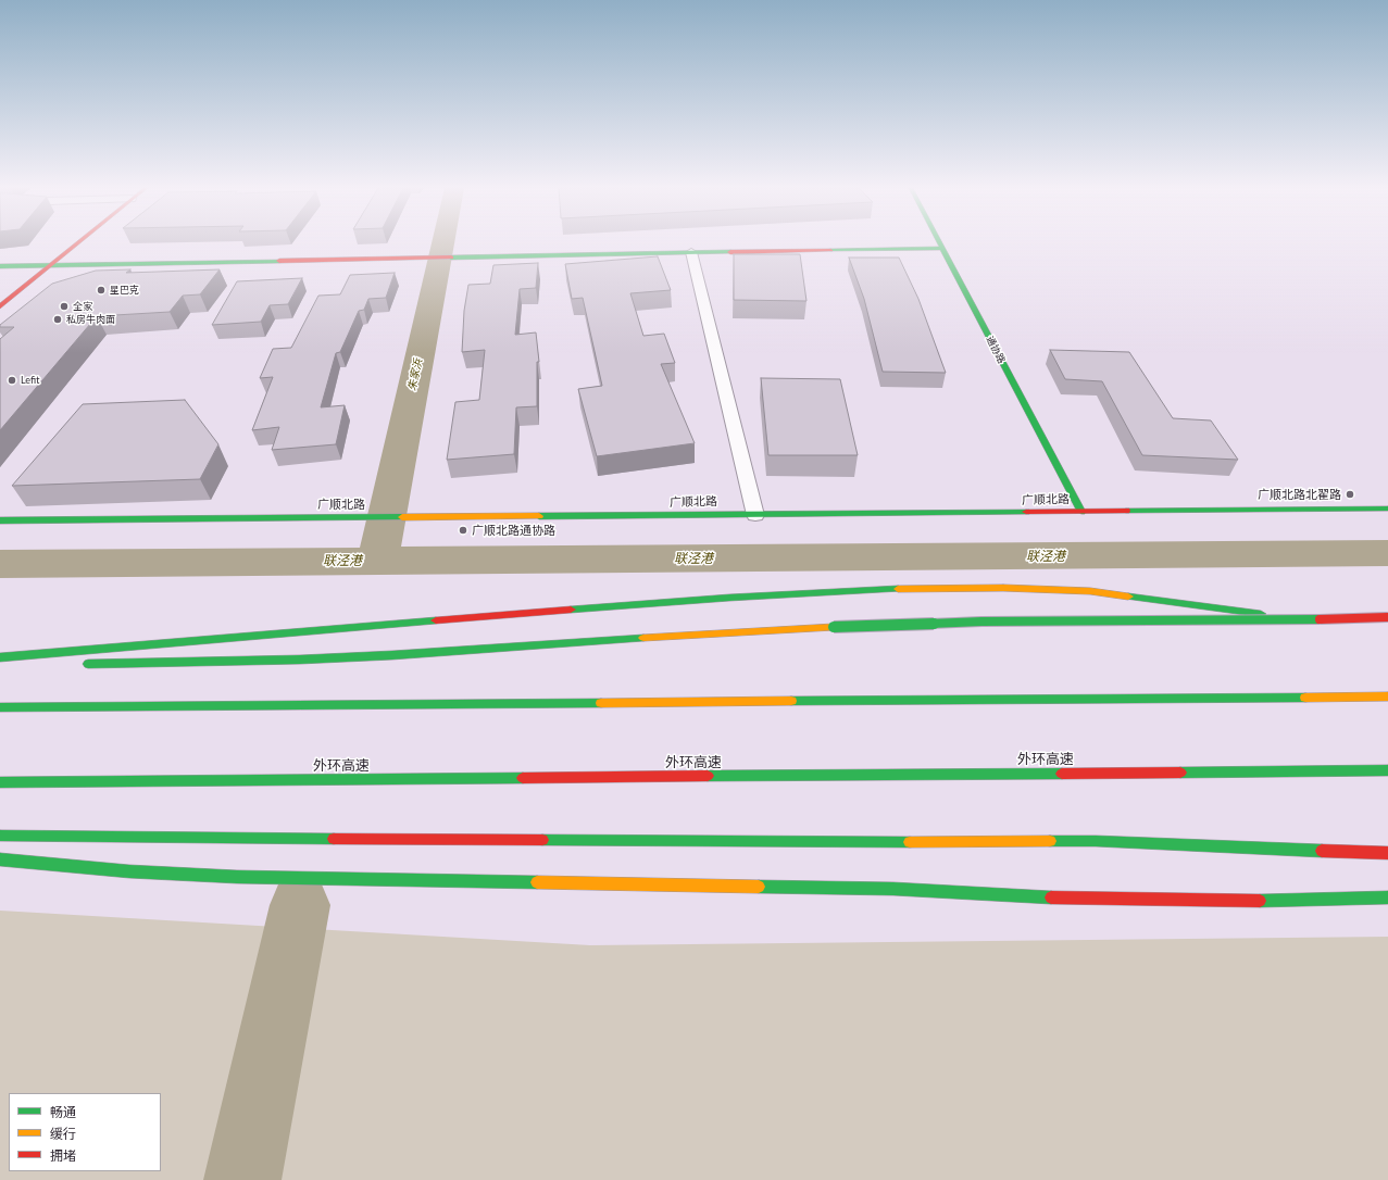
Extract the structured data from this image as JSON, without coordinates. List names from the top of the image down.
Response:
{
  "streets": {
    "main road": ["通协路", "广顺北路", "外环高速"]
  },
  "crossings": [
    ["通协路", "广顺北路"]
  ],
  "water": ["朱家浜", "联泾港"],
  "places": [
    "星巴克",
    "全家",
    "私房牛肉面",
    "Lefit",
    "广顺北路北翟路",
    "广顺北路通协路"
  ],
  "legend": ["畅通", "缓行", "拥堵"]
}
